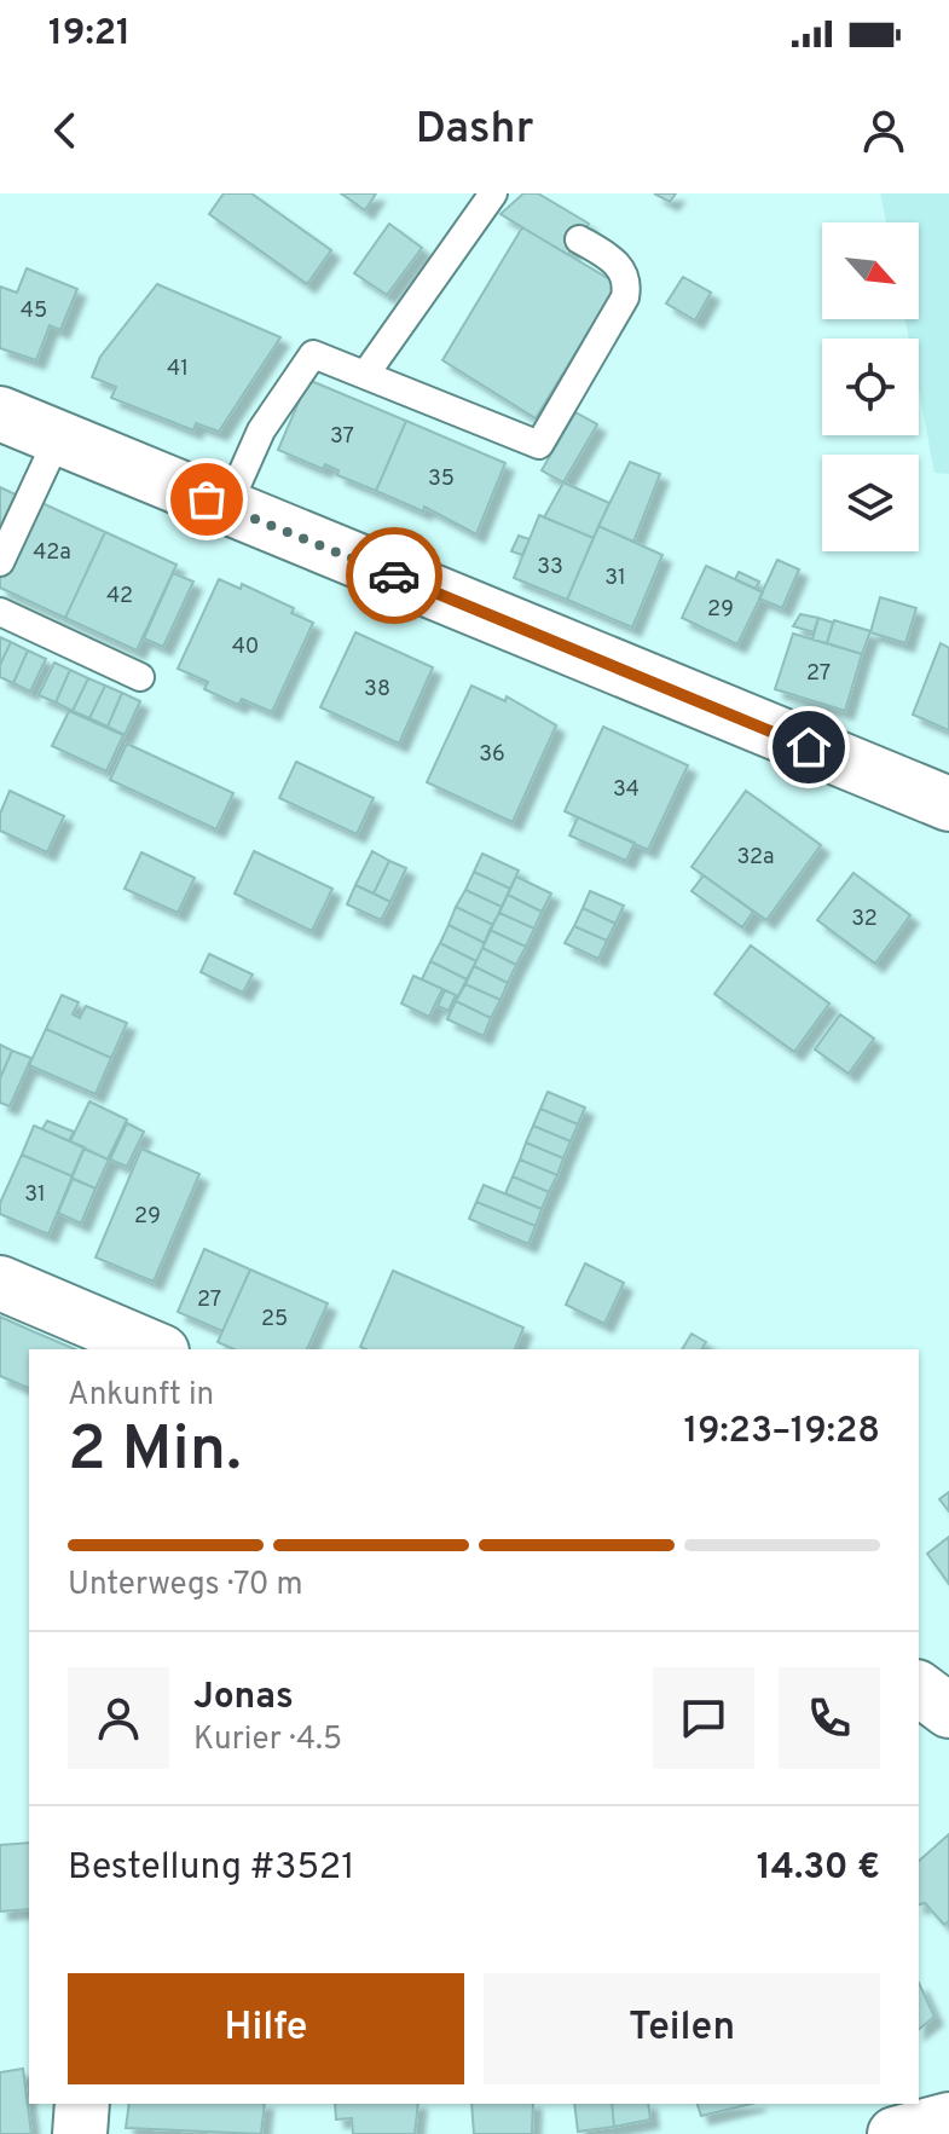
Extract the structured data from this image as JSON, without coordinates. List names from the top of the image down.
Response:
{
  "house_numbers": [
    "45",
    "41",
    "37",
    "35",
    "42a",
    "33",
    "31",
    "42",
    "29",
    "40",
    "27",
    "38",
    "36",
    "34",
    "32a",
    "32",
    "31",
    "29",
    "27",
    "25"
  ],
  "north": "bottom right",
  "page": {
    "status": "19:21",
    "header": "Dashr",
    "heading": ["2 Min.", "Ankunft in", "19:23–19:28"],
    "panel": [
      "Jonas",
      "Kurier · 4.5",
      "Bestellung #3521",
      "14.30 €"
    ],
    "bar": "Unterwegs · 70 m",
    "buttons": ["Hilfe", "Teilen"]
  }
}
